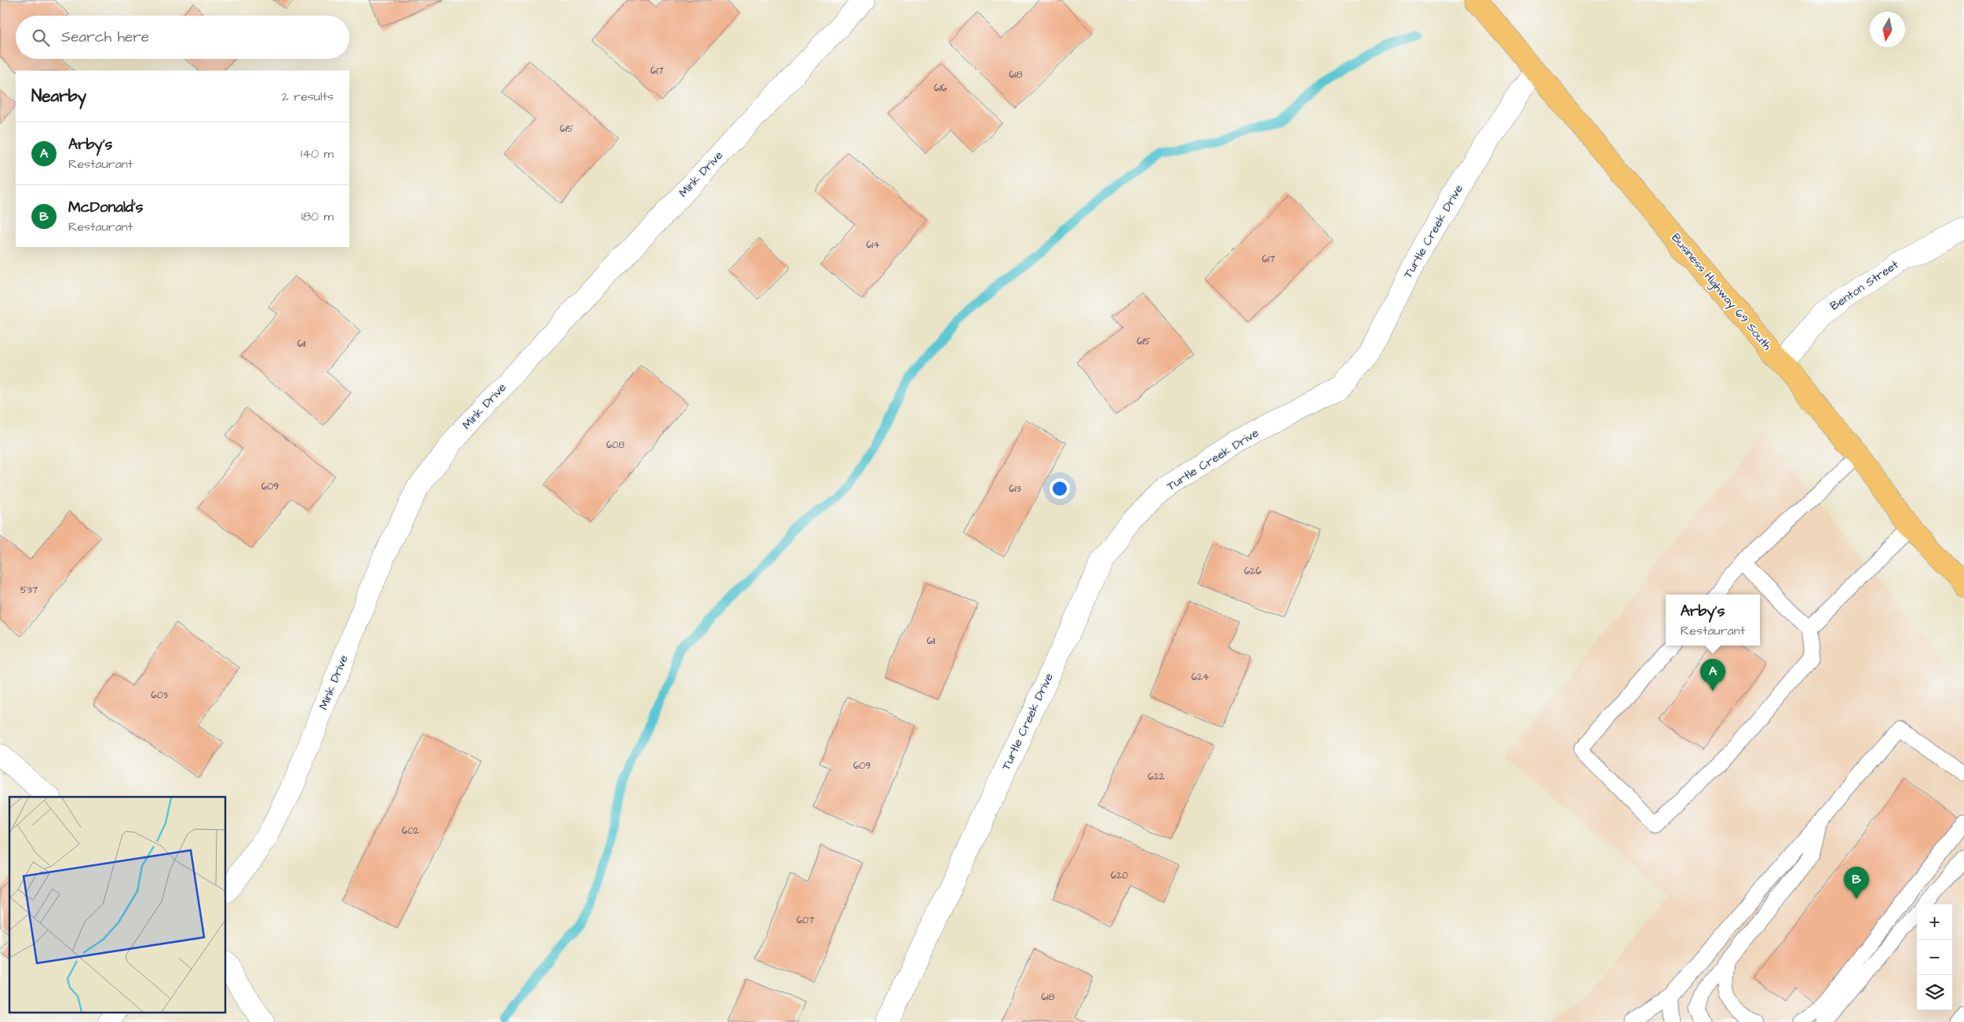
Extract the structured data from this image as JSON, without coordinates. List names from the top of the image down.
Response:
{
  "streets": {
    "main road": ["Business Highway 69 South"],
    "street": ["Mink Drive", "Turtle Creek Drive", "Benton Street"]
  },
  "crossings": [
    ["Turtle Creek Drive", "Business Highway 69 South"],
    ["Benton Street", "Business Highway 69 South"]
  ],
  "house_numbers": [
    "617",
    "618",
    "616",
    "615",
    "614",
    "617",
    "615",
    "611",
    "608",
    "609",
    "613",
    "626",
    "537",
    "611",
    "624",
    "603",
    "609",
    "622",
    "602",
    "620",
    "607",
    "618"
  ],
  "north": "bottom",
  "page": {
    "search": "Search here",
    "heading": ["Nearby", "2 results"],
    "list": [
      {
        "mark": "A",
        "name": "Arby's",
        "note": "Restaurant",
        "value": "140 m"
      },
      {
        "mark": "B",
        "name": "McDonald's",
        "note": "Restaurant",
        "value": "180 m"
      }
    ],
    "popup": ["Arby's", "Restaurant"],
    "pins": ["A", "B"],
    "map_buttons": ["+", "−"]
  }
}
